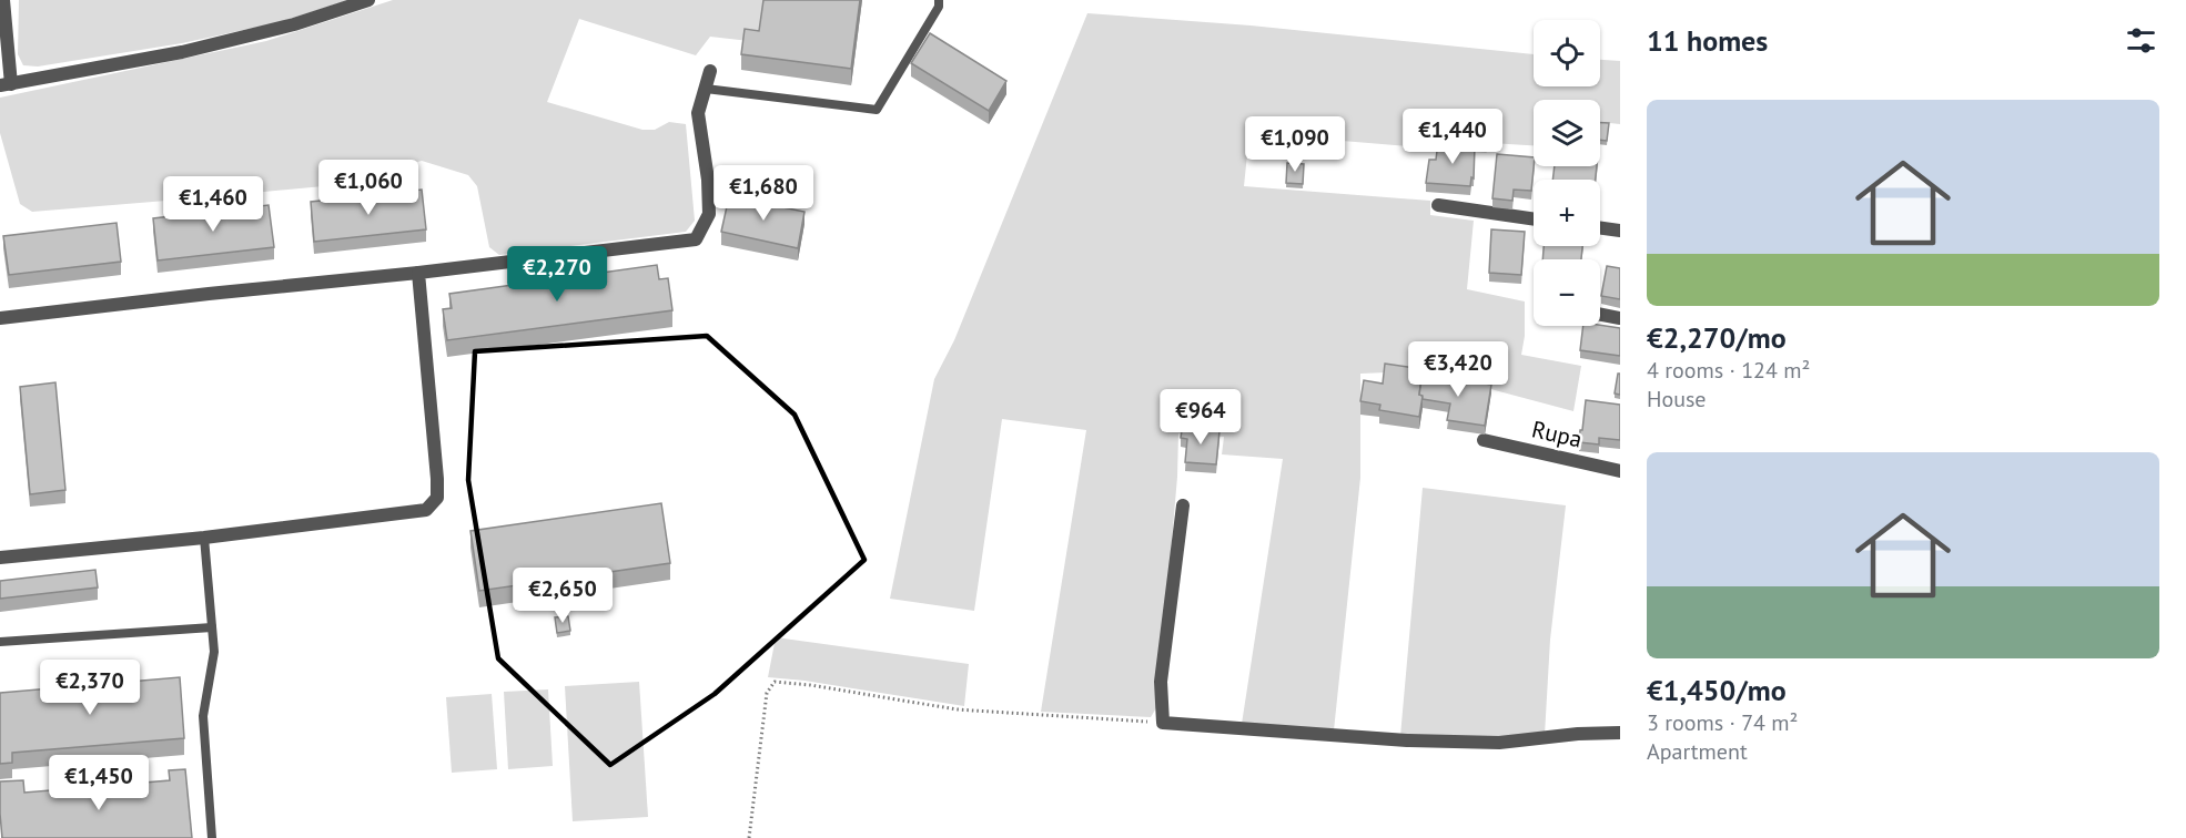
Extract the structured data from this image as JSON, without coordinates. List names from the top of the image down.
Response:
{
  "streets": {
    "street": ["Rupa"]
  },
  "page": {
    "heading": "11 homes",
    "map_buttons": ["+", "−"],
    "list": [
      {
        "name": "€2,270/mo",
        "note": "4 rooms · 124 m² · House"
      },
      {
        "name": "€1,450/mo",
        "note": "3 rooms · 74 m² · Apartment"
      }
    ],
    "price": [
      "€1,440",
      "€1,090",
      "€1,060",
      "€1,680",
      "€1,460",
      "€2,270",
      "€3,420",
      "€964",
      "€2,650",
      "€2,370",
      "€1,450"
    ]
  }
}
